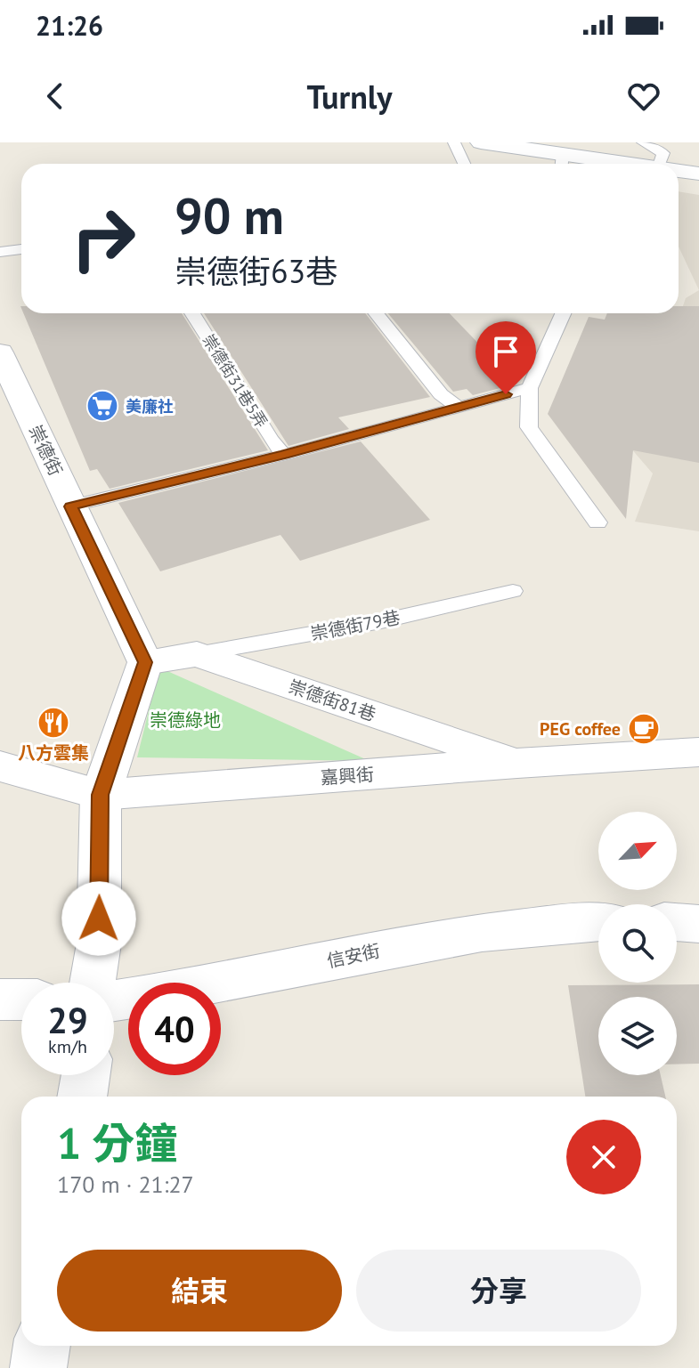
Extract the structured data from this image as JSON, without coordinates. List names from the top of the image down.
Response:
{
  "streets": {
    "street": [
      "崇德街",
      "崇德街81巷",
      "嘉興街",
      "信安街"
    ],
    "lane": ["崇德街31巷5弄", "崇德街79巷"]
  },
  "crossings": [
    ["崇德街", "崇德街81巷"],
    ["崇德街79巷", "崇德街81巷"],
    ["崇德街81巷", "嘉興街"]
  ],
  "parks": ["崇德綠地"],
  "places": {
    "supermarket": ["美廉社"],
    "restaurant": ["八方雲集"],
    "cafe": ["PEG coffee"]
  },
  "north": "top right",
  "page": {
    "status": "21:26",
    "header": "Turnly",
    "turn": ["90 m", "崇德街63巷"],
    "speed": "29 km/h",
    "limit": "40",
    "heading": ["1 分鐘", "170 m · 21:27"],
    "buttons": ["結束", "分享"]
  }
}
